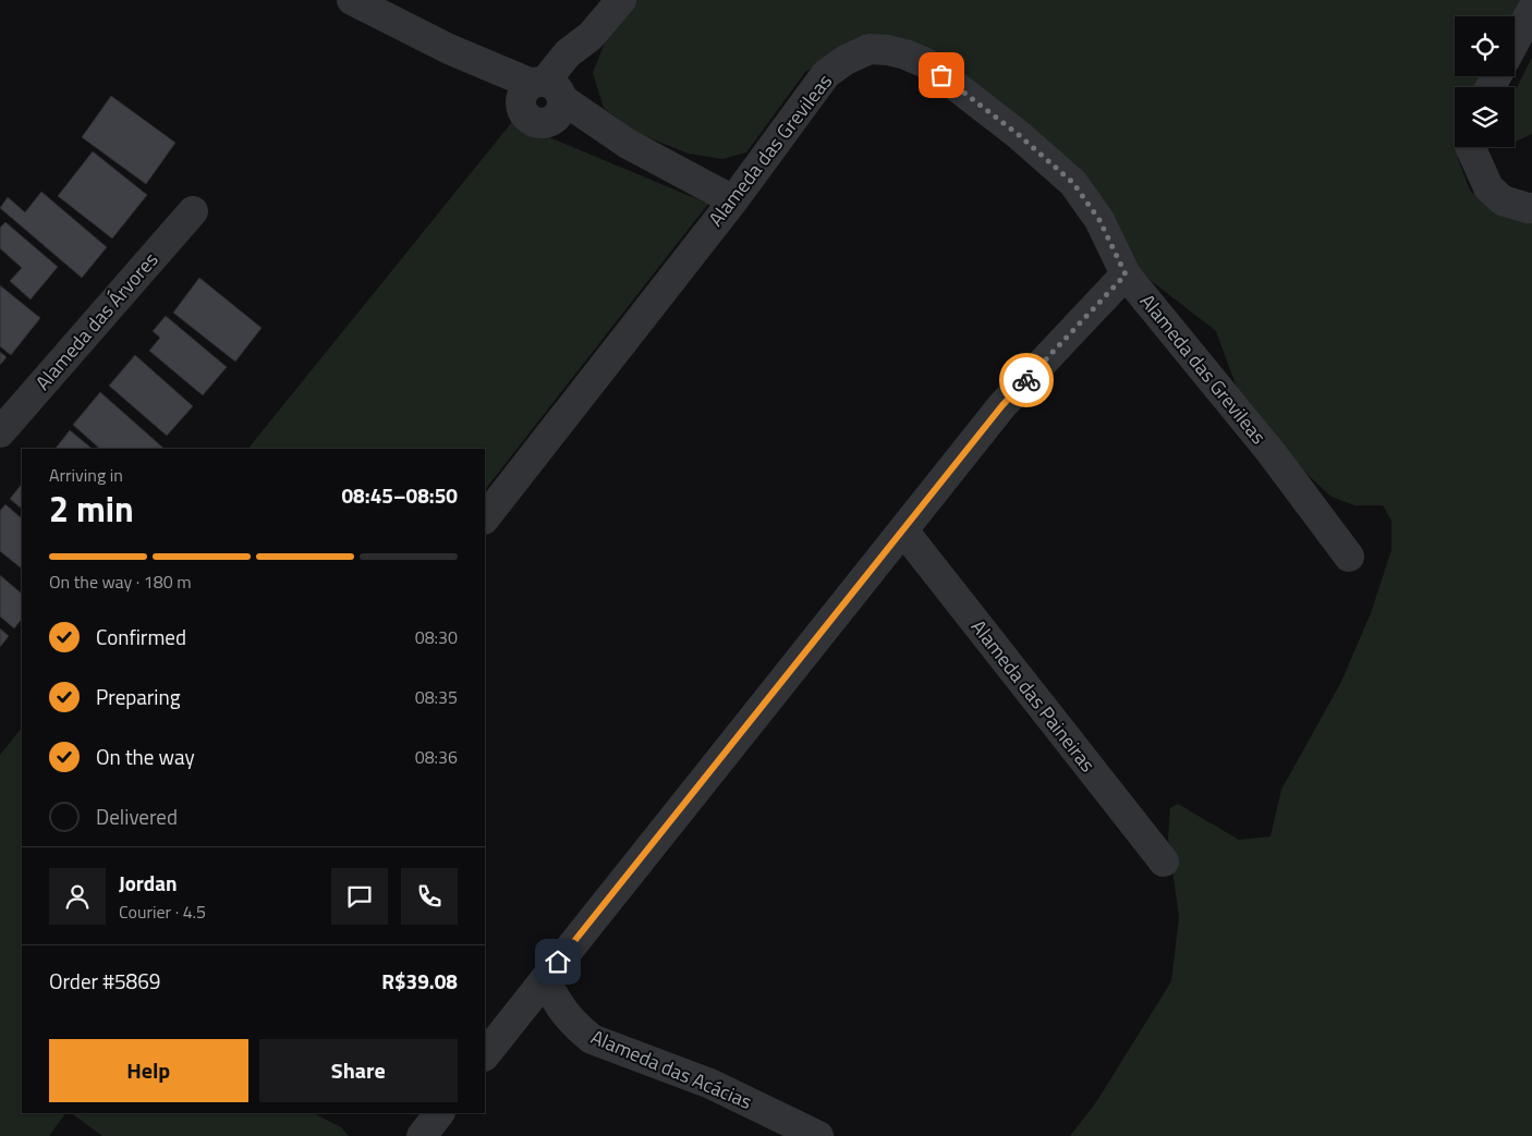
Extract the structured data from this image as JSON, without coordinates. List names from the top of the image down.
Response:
{
  "streets": {
    "street": [
      "Alameda das Grevileas",
      "Alameda das Árvores",
      "Alameda das Paineiras",
      "Alameda das Acácias"
    ]
  },
  "page": {
    "heading": ["2 min", "Arriving in", "08:45–08:50"],
    "panel": [
      "Jordan",
      "Courier · 4.5",
      "Order #5869",
      "R$39.08"
    ],
    "bar": "On the way · 180 m",
    "list": [
      ["Confirmed", "08:30"],
      ["Preparing", "08:35"],
      ["On the way", "08:36"],
      "Delivered"
    ],
    "buttons": ["Help", "Share"]
  }
}
